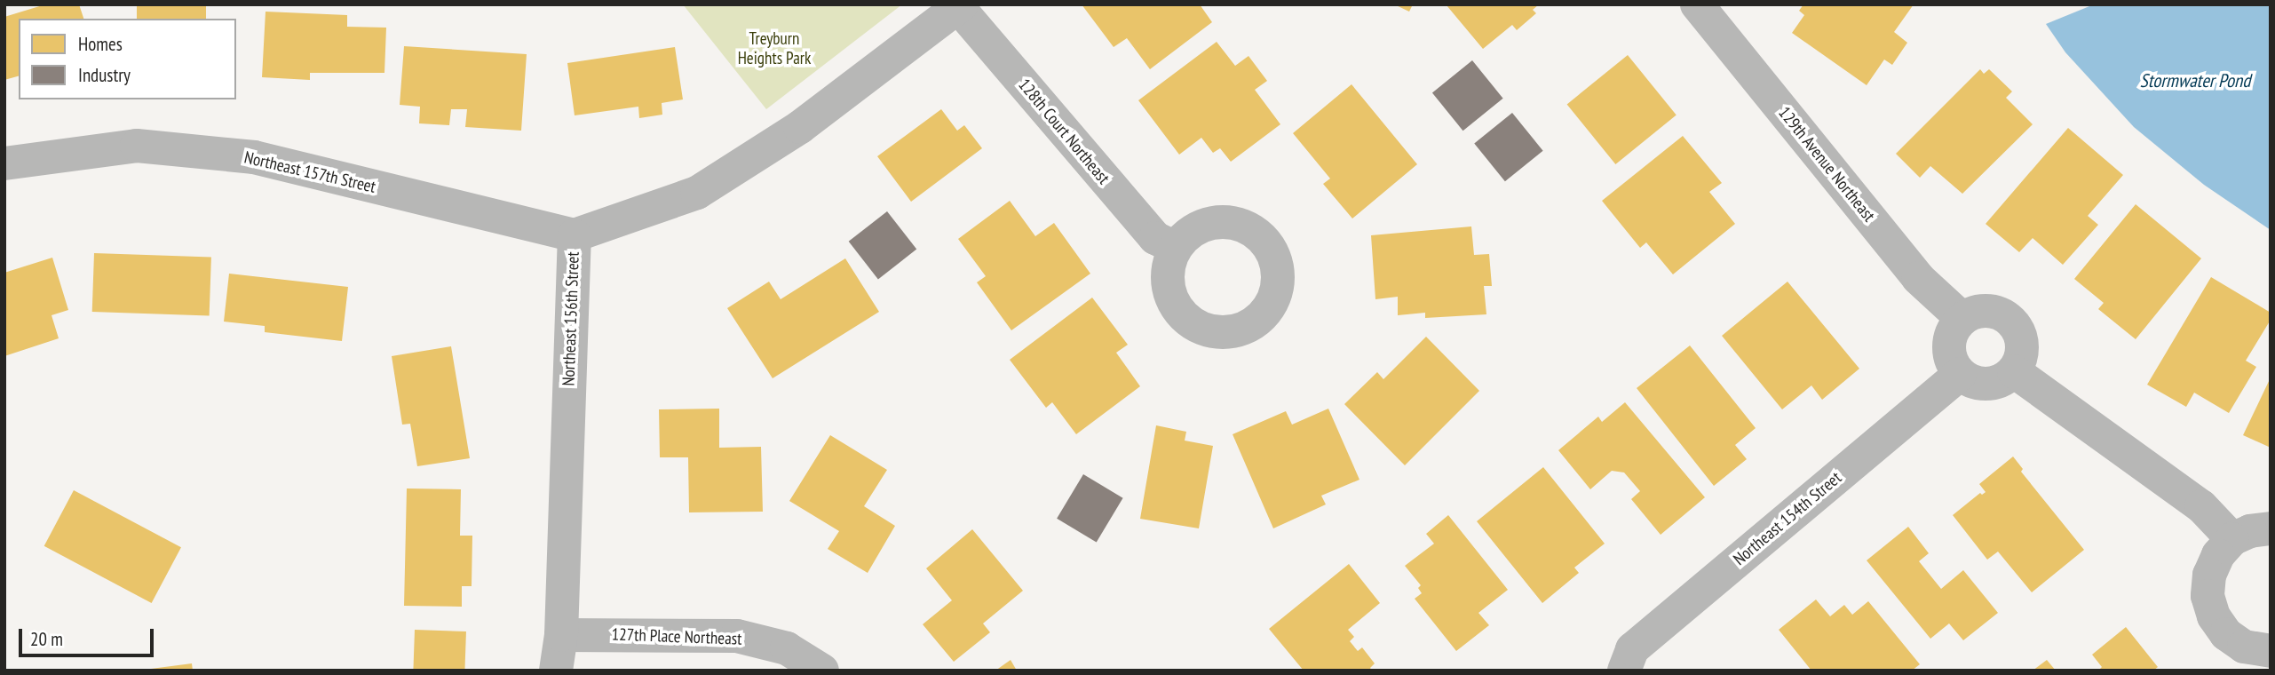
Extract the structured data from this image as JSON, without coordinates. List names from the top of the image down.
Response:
{
  "streets": {
    "street": [
      "128th Court Northeast",
      "129th Avenue Northeast",
      "Northeast 157th Street",
      "Northeast 156th Street",
      "Northeast 154th Street",
      "127th Place Northeast"
    ]
  },
  "crossings": [
    ["128th Court Northeast", "Northeast 156th Street"],
    ["129th Avenue Northeast", "Northeast 154th Street"],
    ["Northeast 157th Street", "Northeast 156th Street"],
    ["Northeast 156th Street", "127th Place Northeast"]
  ],
  "water": ["Stormwater Pond"],
  "parks": ["Treyburn Heights Park"],
  "legend": ["Homes", "Industry"],
  "scale_bar": "20 m"
}
